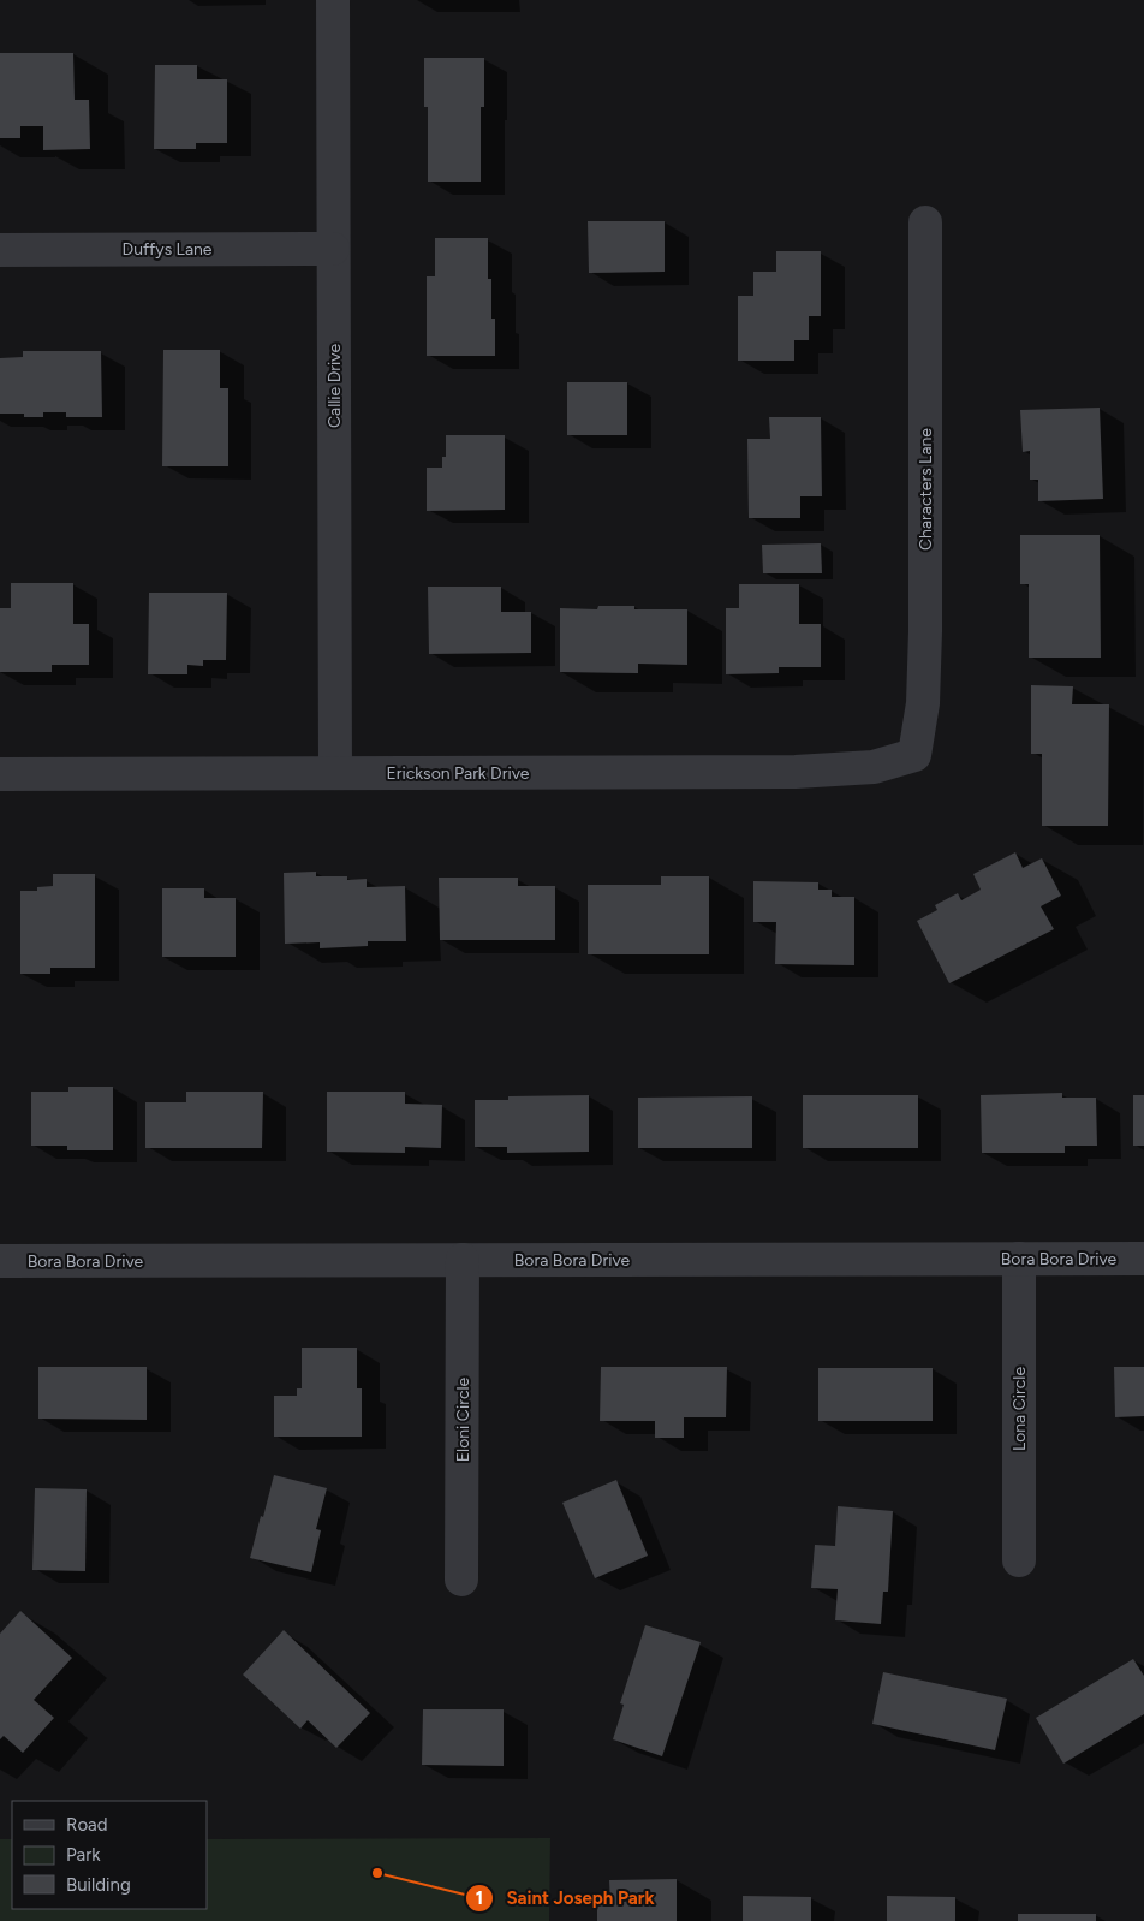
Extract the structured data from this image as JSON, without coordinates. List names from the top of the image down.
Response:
{
  "streets": {
    "street": [
      "Duffys Lane",
      "Callie Drive",
      "Characters Lane",
      "Erickson Park Drive",
      "Bora Bora Drive",
      "Lona Circle",
      "Eloni Circle"
    ]
  },
  "crossings": [
    ["Duffys Lane", "Callie Drive"],
    ["Callie Drive", "Erickson Park Drive"],
    ["Characters Lane", "Erickson Park Drive"],
    ["Bora Bora Drive", "Lona Circle"],
    ["Bora Bora Drive", "Eloni Circle"]
  ],
  "places": ["Saint Joseph Park"],
  "legend": ["Road", "Park", "Building"]
}
